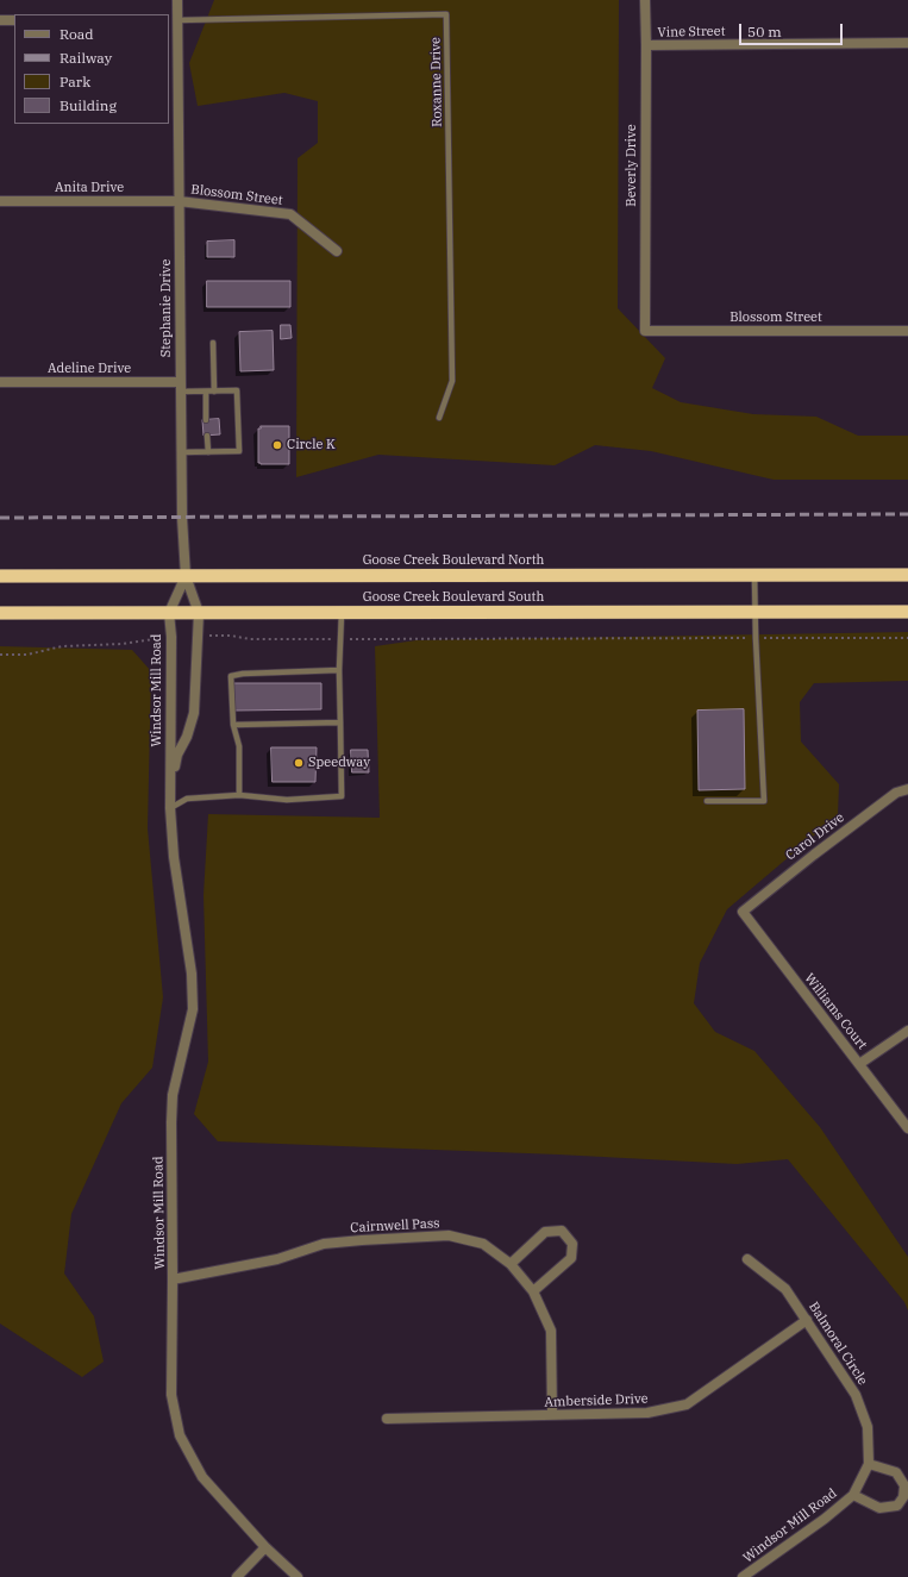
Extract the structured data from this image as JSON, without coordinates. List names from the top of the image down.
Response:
{
  "streets": {
    "highway": ["Goose Creek Boulevard North", "Goose Creek Boulevard South"],
    "street": [
      "Vine Street",
      "Beverly Drive",
      "Anita Drive",
      "Blossom Street",
      "Stephanie Drive",
      "Adeline Drive",
      "Windsor Mill Road",
      "Carol Drive",
      "Williams Court",
      "Cairnwell Pass",
      "Balmoral Circle",
      "Amberside Drive"
    ],
    "lane": ["Roxanne Drive"]
  },
  "crossings": [
    ["Vine Street", "Beverly Drive"],
    ["Roxanne Drive", "Stephanie Drive"],
    ["Beverly Drive", "Blossom Street"],
    ["Anita Drive", "Blossom Street"],
    ["Anita Drive", "Stephanie Drive"],
    ["Blossom Street", "Stephanie Drive"],
    ["Stephanie Drive", "Adeline Drive"],
    ["Stephanie Drive", "Goose Creek Boulevard North"],
    ["Stephanie Drive", "Goose Creek Boulevard South"],
    ["Stephanie Drive", "Windsor Mill Road"],
    ["Goose Creek Boulevard South", "Windsor Mill Road"],
    ["Windsor Mill Road", "Cairnwell Pass"],
    ["Windsor Mill Road", "Balmoral Circle"],
    ["Carol Drive", "Williams Court"],
    ["Cairnwell Pass", "Amberside Drive"],
    ["Balmoral Circle", "Amberside Drive"]
  ],
  "places": ["Circle K", "Speedway"],
  "legend": [
    "Road",
    "Railway",
    "Park",
    "Building"
  ],
  "scale_bar": "50 m"
}
